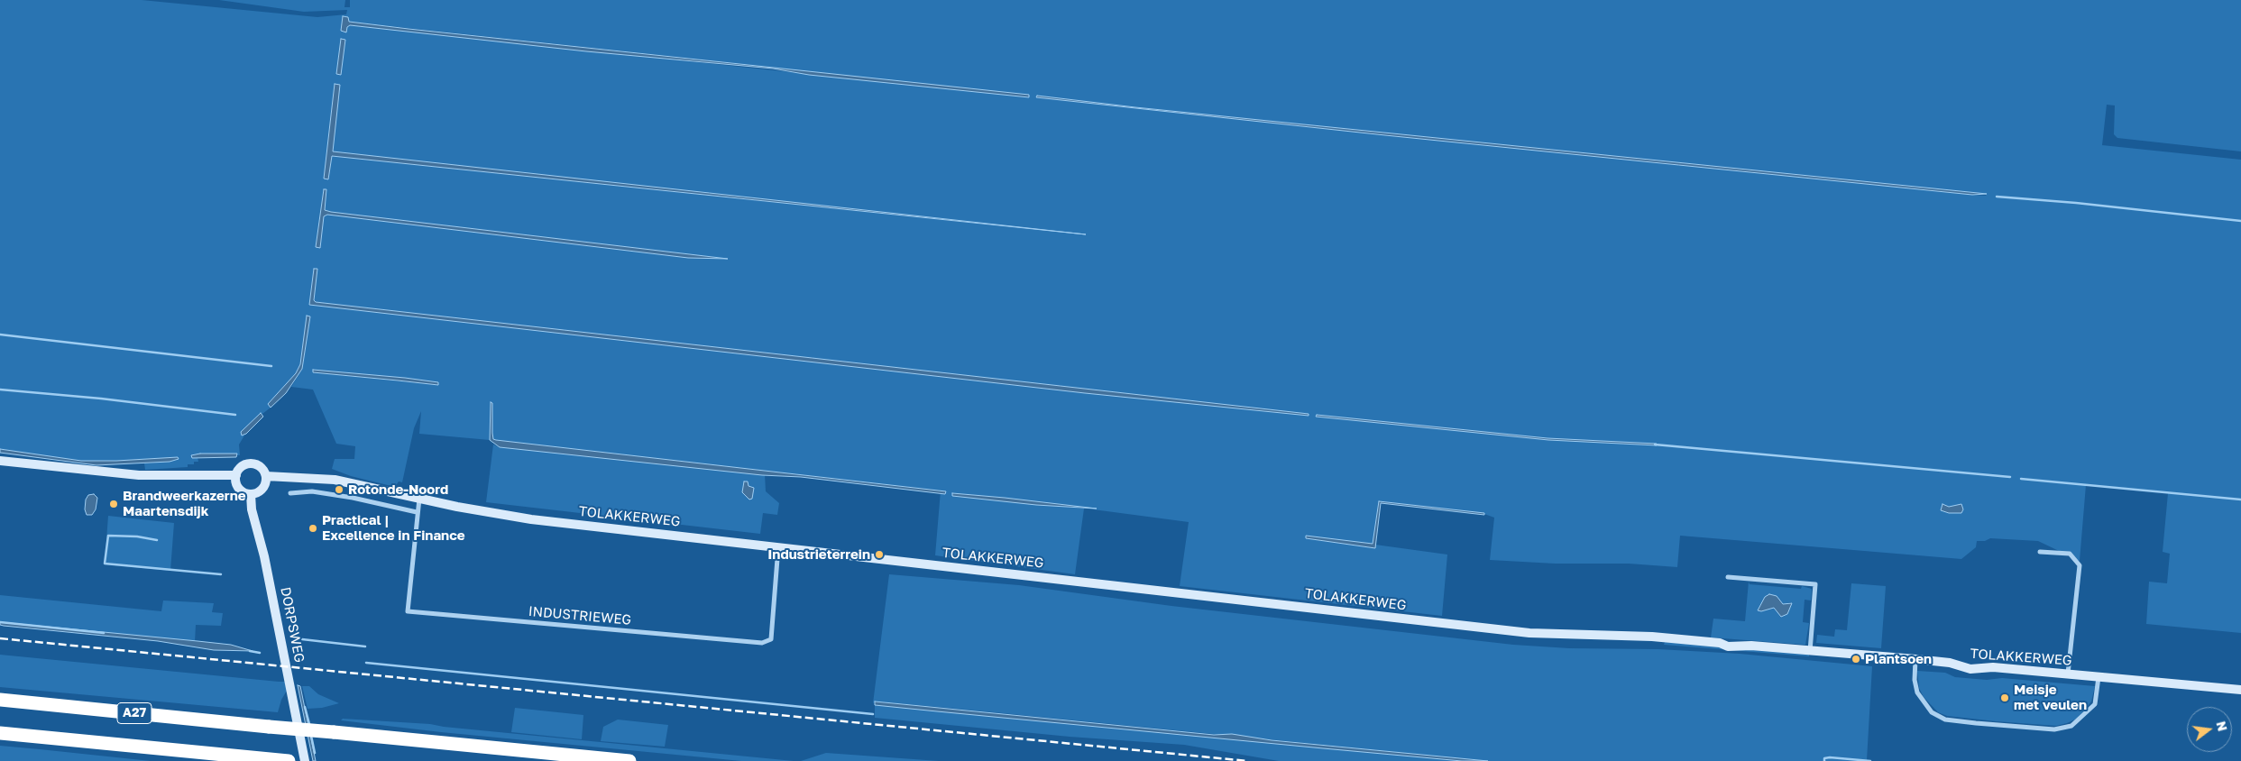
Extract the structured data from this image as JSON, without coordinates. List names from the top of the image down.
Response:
{
  "streets": {
    "highway": ["A27"],
    "main road": ["TOLAKKERWEG", "DORPSWEG"],
    "street": ["INDUSTRIEWEG"]
  },
  "crossings": [
    ["TOLAKKERWEG", "INDUSTRIEWEG"],
    ["TOLAKKERWEG", "DORPSWEG"]
  ],
  "places": [
    "Rotonde-Noord",
    "Brandweerkazerne Maartensdijk",
    "Practical | Excellence in Finance",
    "Industrieterrein",
    "Plantsoen",
    "Meisje met veulen"
  ],
  "north": "right"
}
